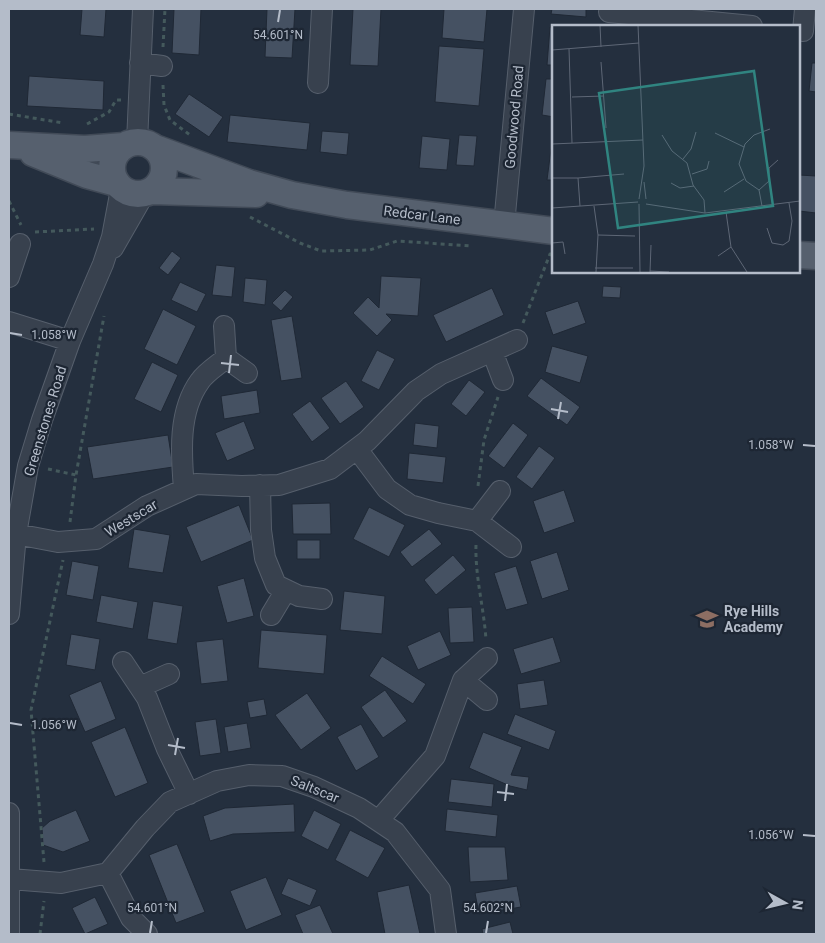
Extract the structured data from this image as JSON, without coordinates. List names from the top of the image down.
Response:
{
  "streets": {
    "main road": ["Redcar Lane"],
    "street": [
      "Goodwood Road",
      "Greenstones Road",
      "Westscar",
      "Saltscar"
    ]
  },
  "crossings": [
    ["Goodwood Road", "Redcar Lane"],
    ["Redcar Lane", "Greenstones Road"],
    ["Greenstones Road", "Westscar"]
  ],
  "places": {
    "school or university": ["Rye Hills Academy"]
  },
  "north": "right",
  "coordinates": [
    "54.601°N",
    "1.058°W",
    "1.056°W",
    "54.602°N"
  ]
}
